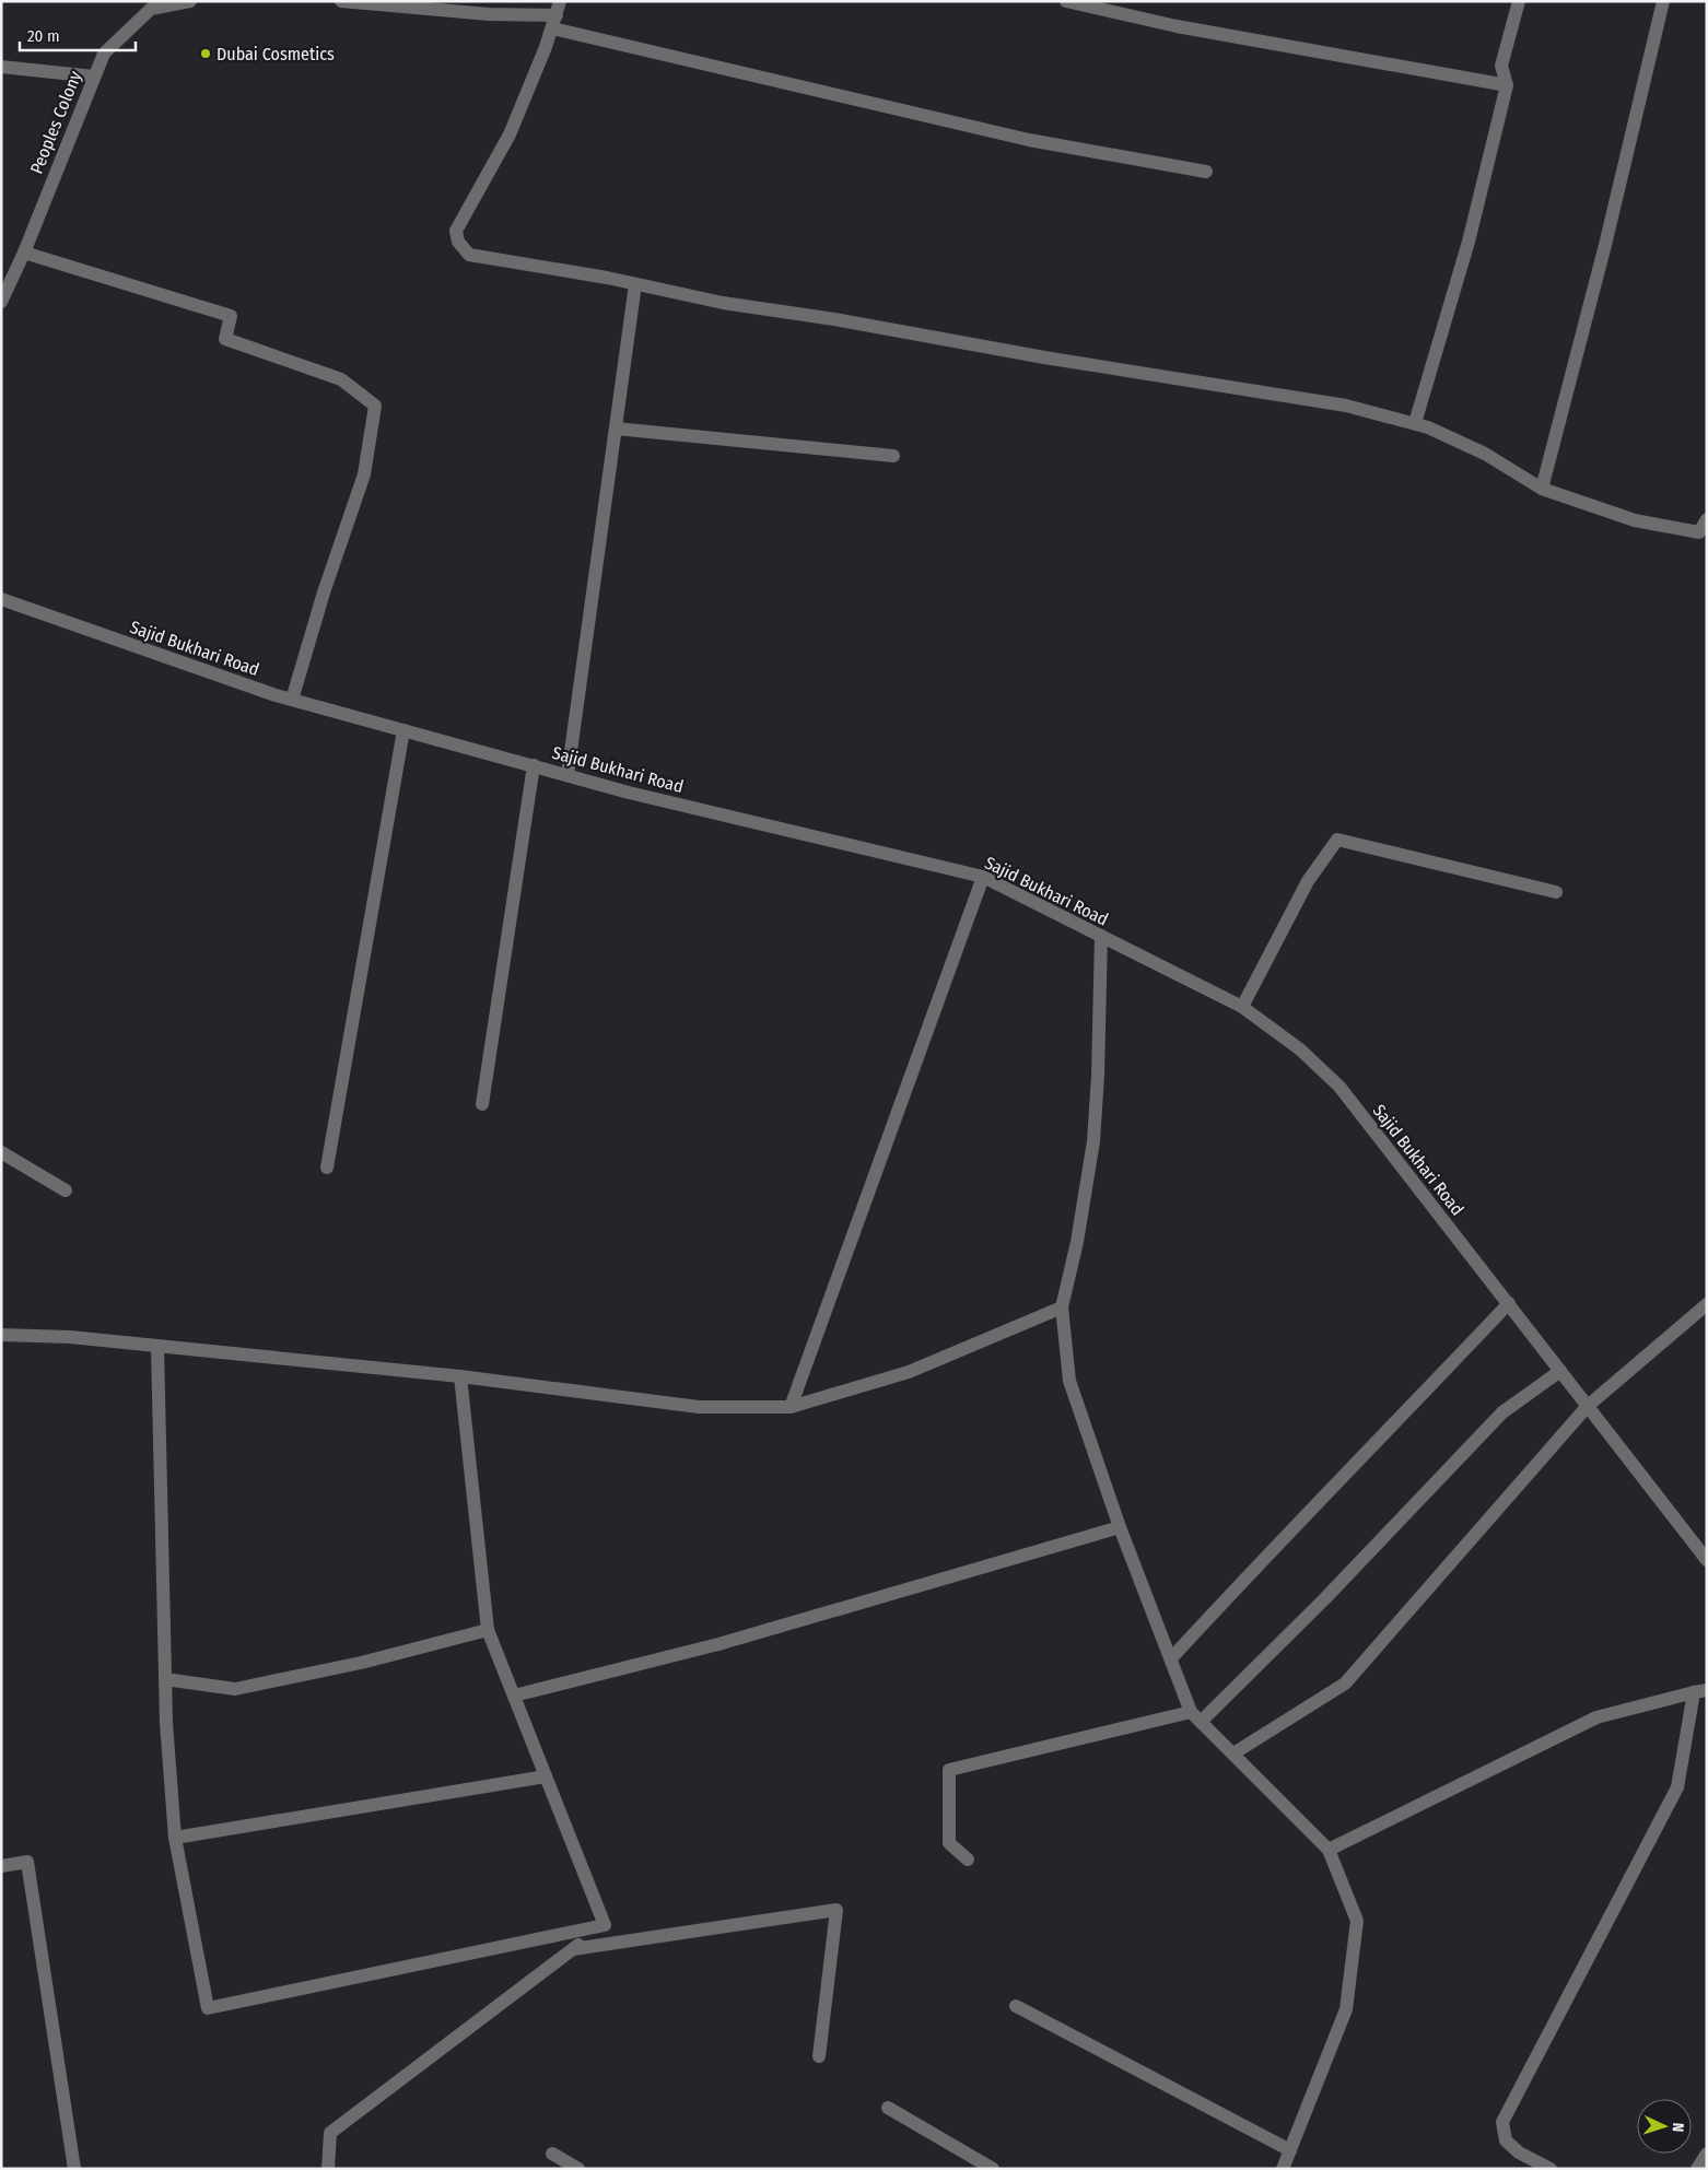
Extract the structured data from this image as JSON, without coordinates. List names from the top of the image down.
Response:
{
  "streets": {
    "street": ["Peoples Colony", "Sajid Bukhari Road"]
  },
  "places": ["Dubai Cosmetics"],
  "scale_bar": "20 m",
  "north": "right"
}
